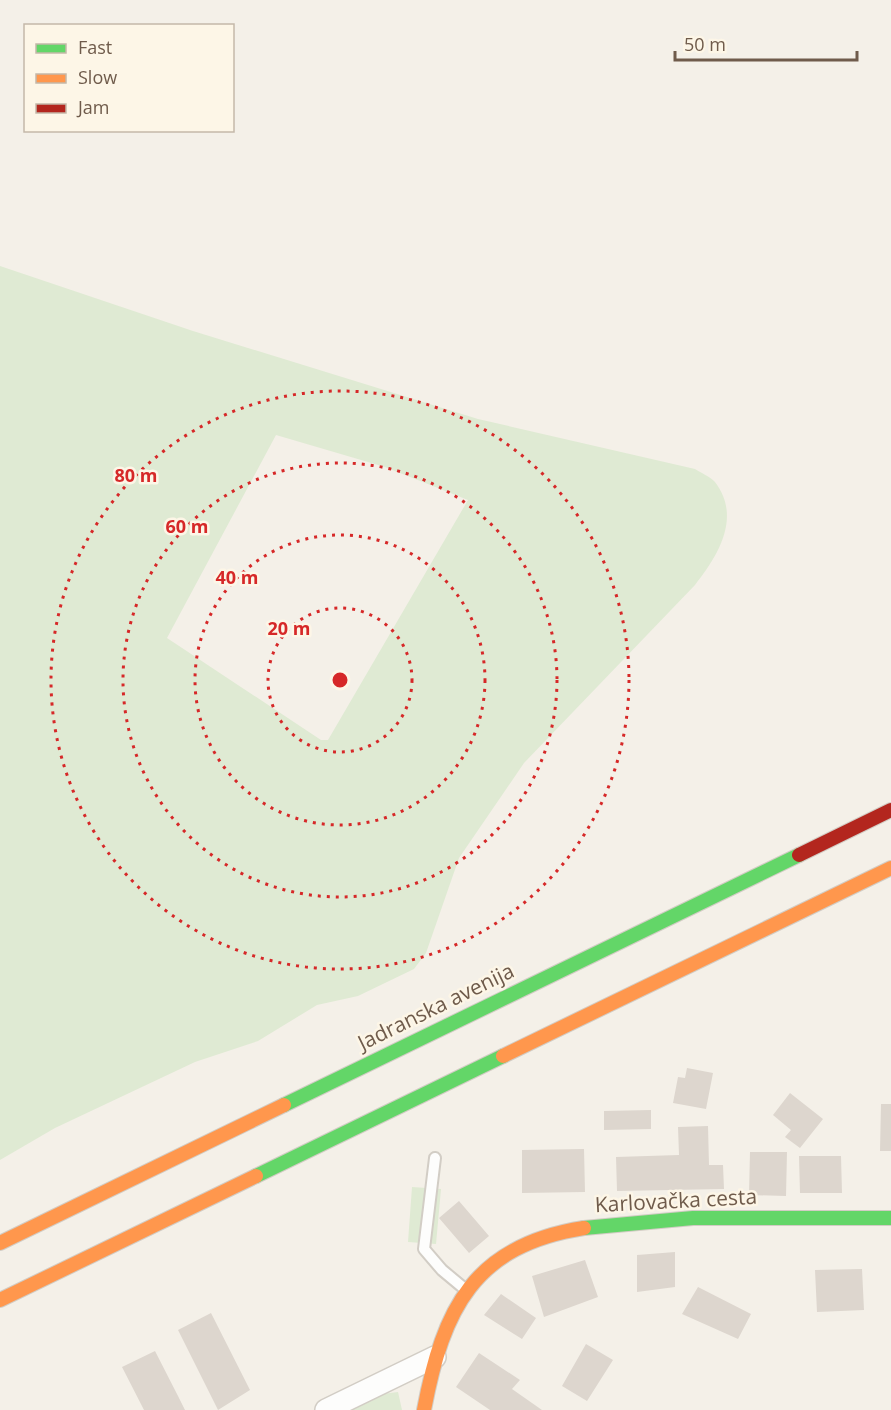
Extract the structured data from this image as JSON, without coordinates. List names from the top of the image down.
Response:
{
  "streets": {
    "main road": ["Jadranska avenija", "Karlovačka cesta"]
  },
  "legend": ["Fast", "Slow", "Jam"],
  "scale_bar": "50 m",
  "rings": [
    "80 m",
    "60 m",
    "40 m",
    "20 m"
  ]
}
